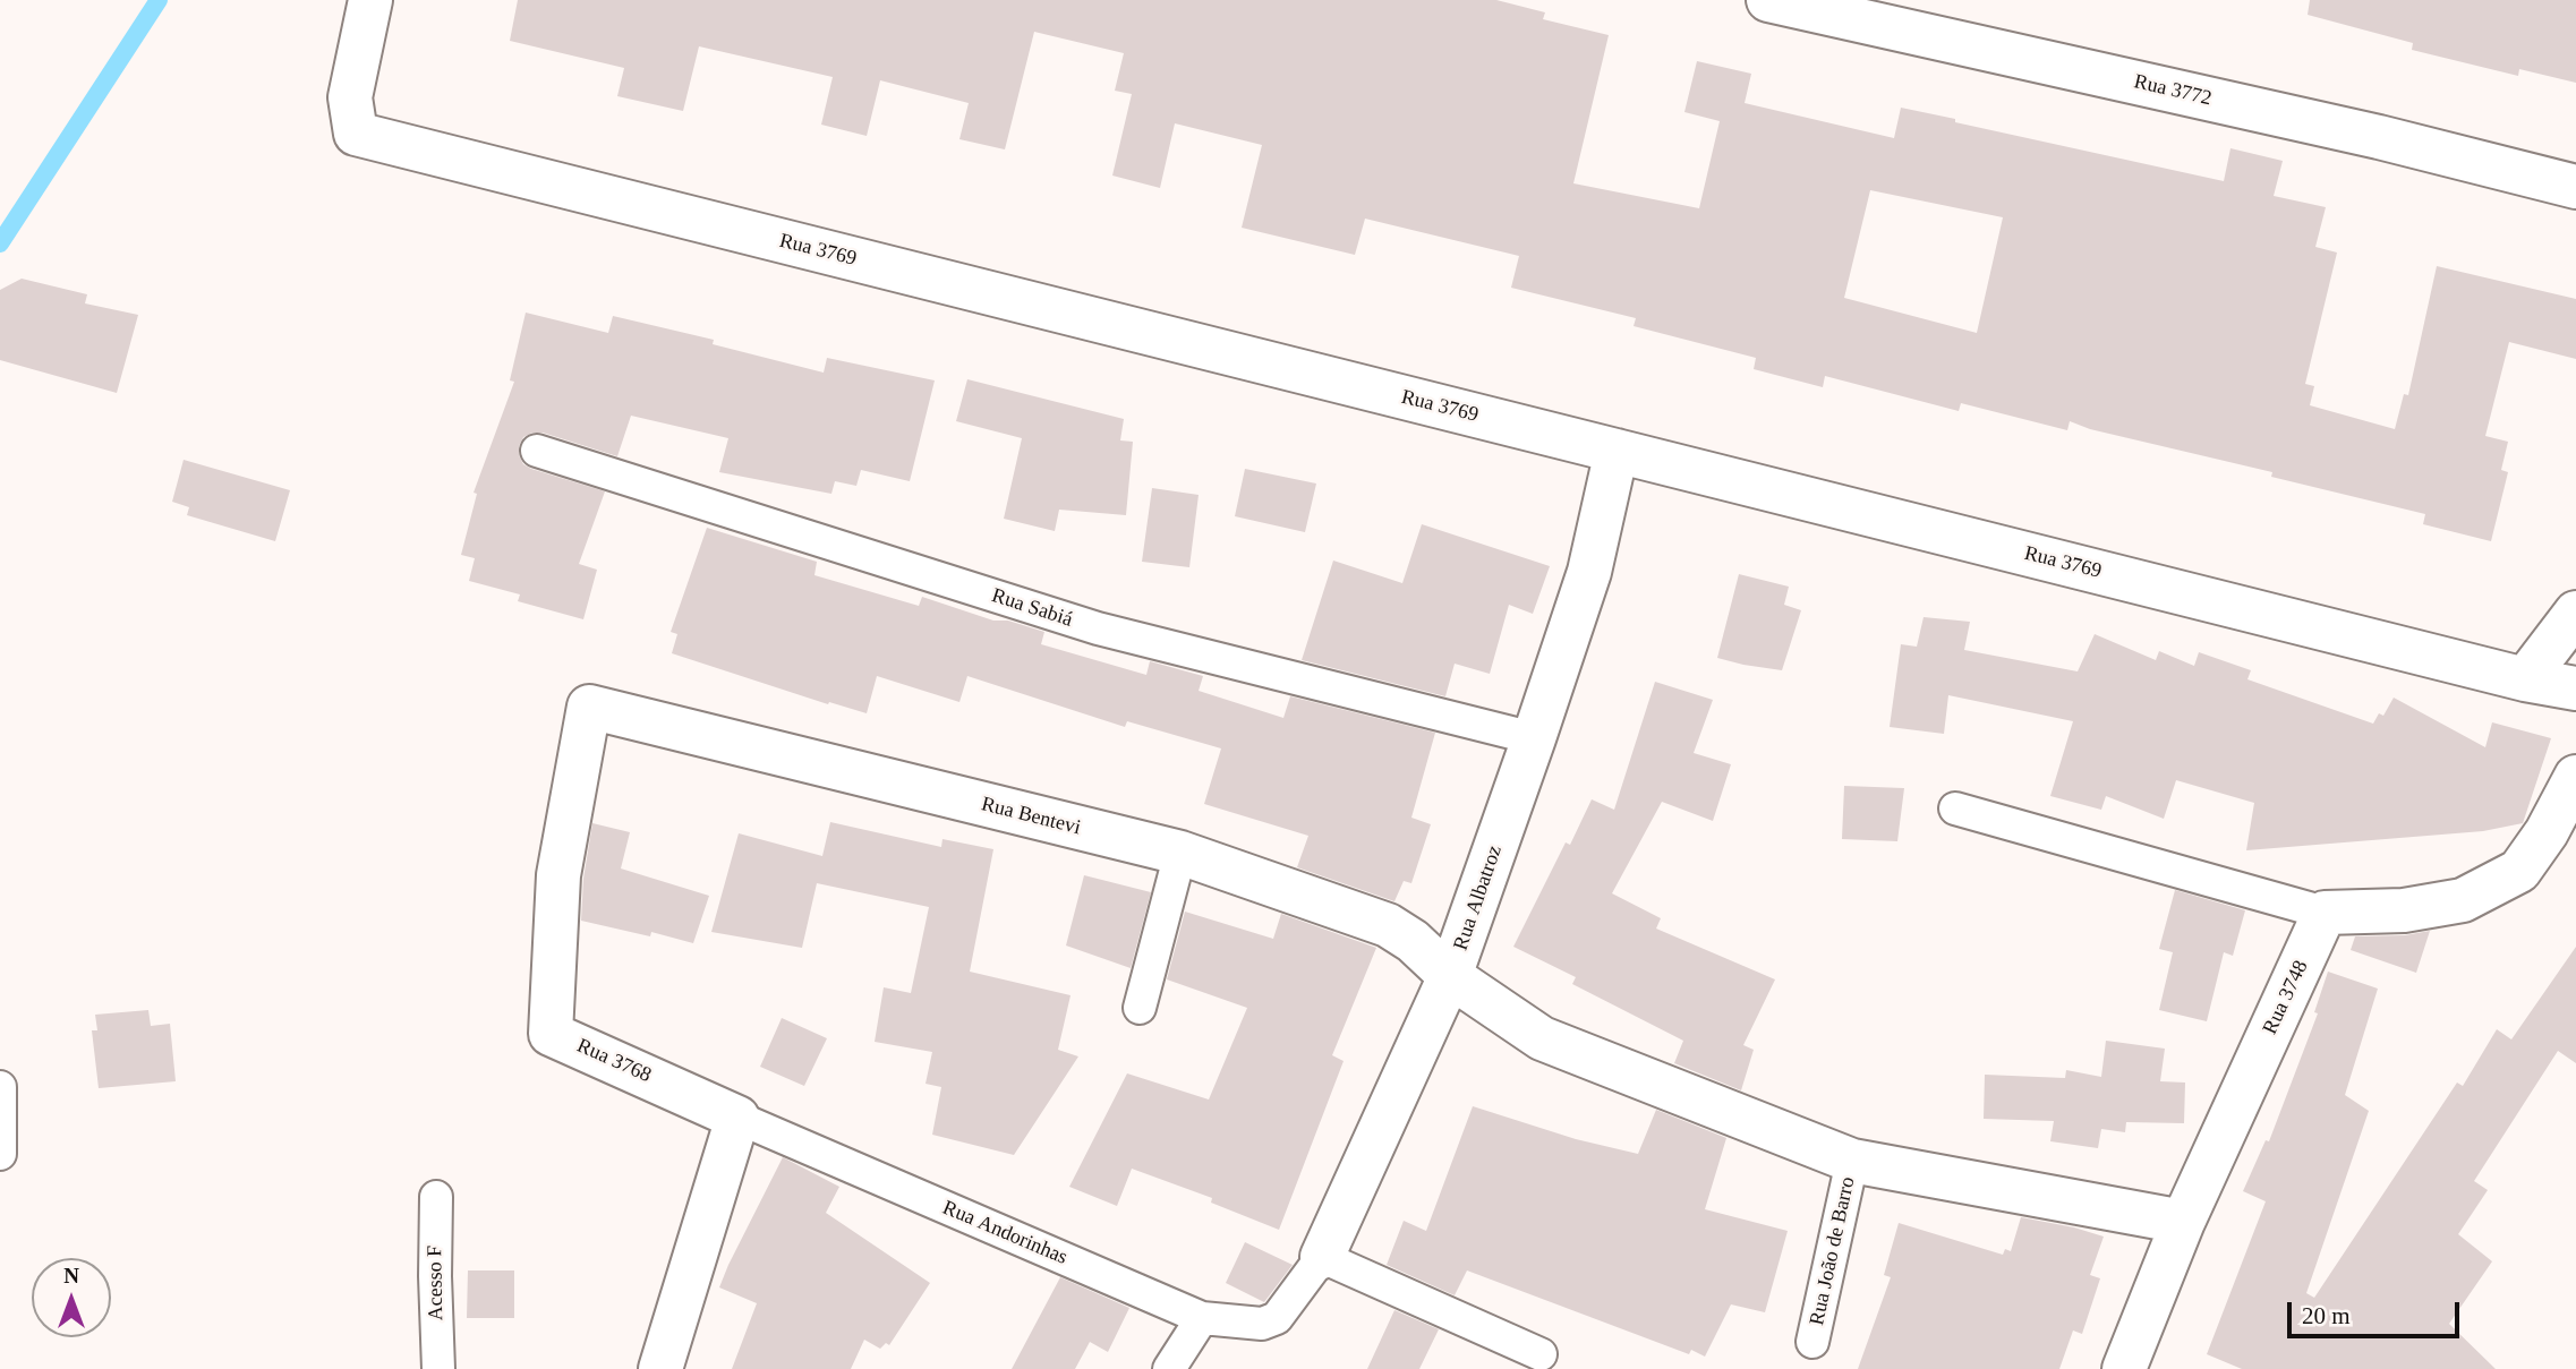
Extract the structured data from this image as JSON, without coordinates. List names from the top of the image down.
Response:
{
  "streets": {
    "street": [
      "Rua 3772",
      "Rua 3769",
      "Rua Bentevi",
      "Rua Albatroz",
      "Rua 3748",
      "Rua 3768"
    ],
    "lane": [
      "Rua Sabiá",
      "Rua Andorinhas",
      "Rua João de Barro",
      "Acesso F"
    ]
  },
  "crossings": [
    ["Rua 3769", "Rua Albatroz"],
    ["Rua Sabiá", "Rua Albatroz"],
    ["Rua Bentevi", "Rua Albatroz"],
    ["Rua Bentevi", "Rua 3748"],
    ["Rua Bentevi", "Rua 3768"],
    ["Rua Bentevi", "Rua João de Barro"],
    ["Rua Albatroz", "Rua Andorinhas"],
    ["Rua 3768", "Rua Andorinhas"]
  ],
  "scale_bar": "20 m",
  "north": "top"
}
